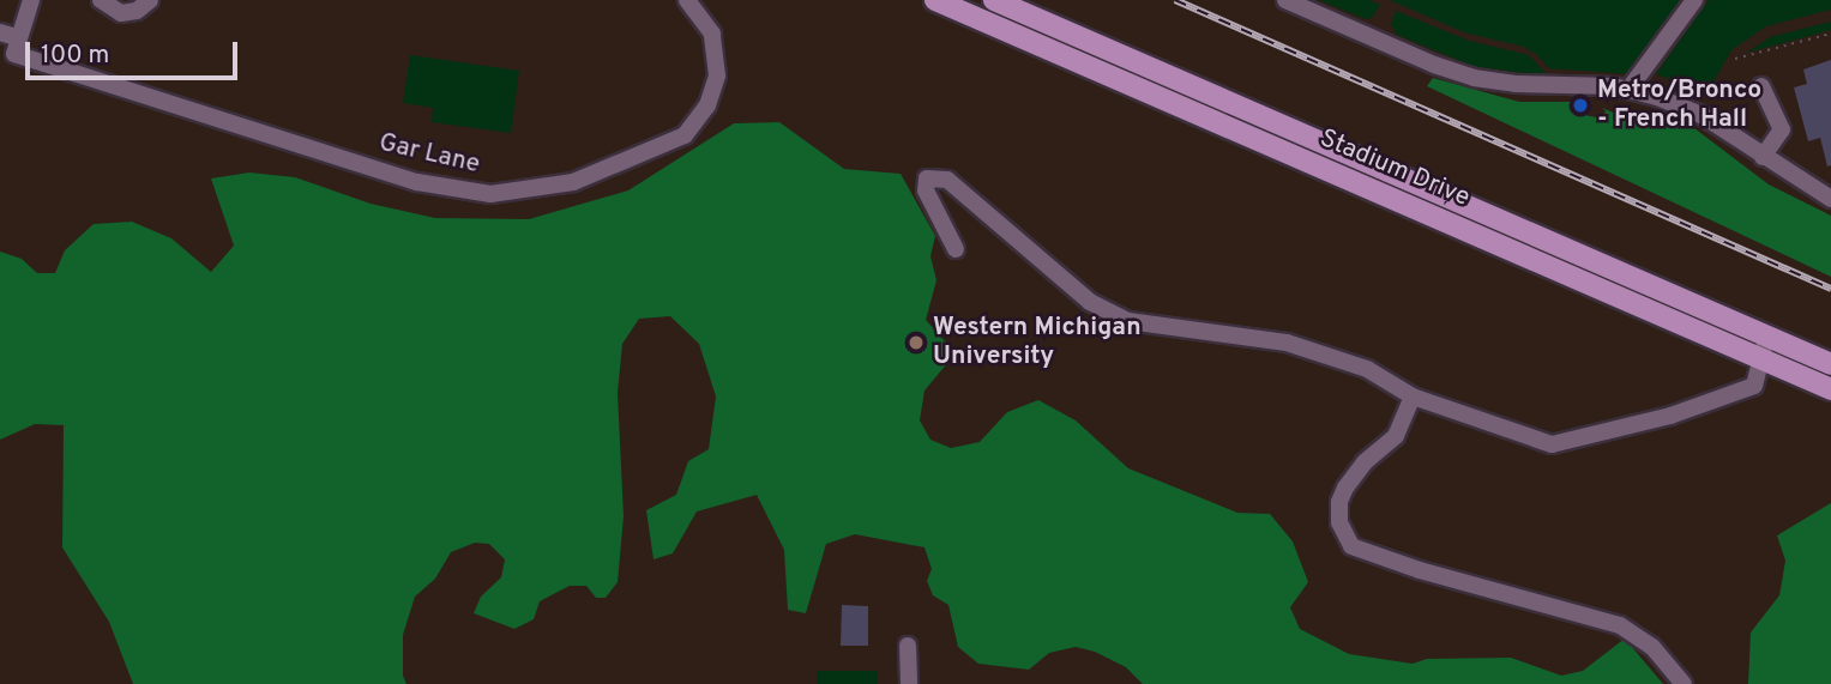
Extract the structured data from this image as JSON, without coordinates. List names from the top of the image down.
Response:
{
  "streets": {
    "main road": ["Stadium Drive"],
    "street": ["Gar Lane"]
  },
  "places": ["Metro/Bronco - French Hall", "Western Michigan University"],
  "scale_bar": "100 m"
}
